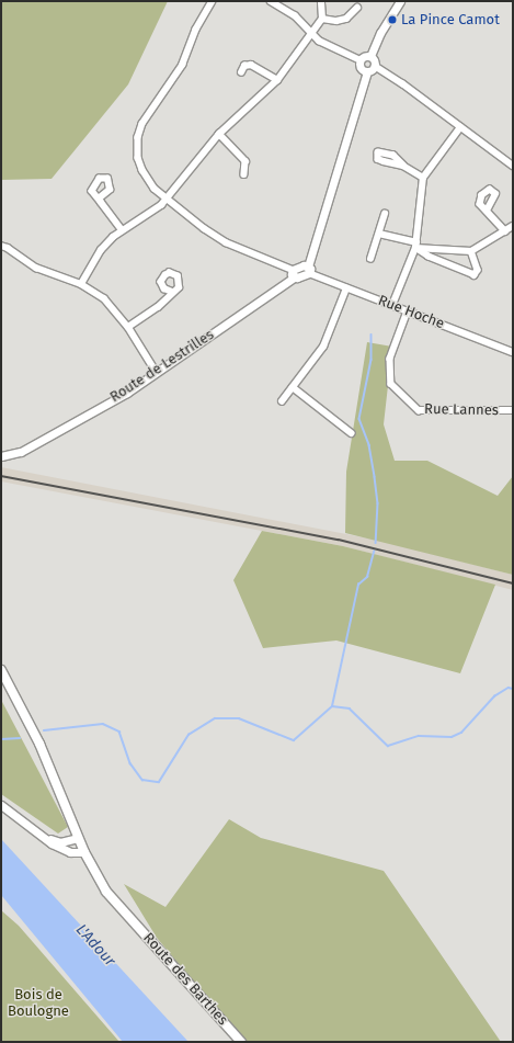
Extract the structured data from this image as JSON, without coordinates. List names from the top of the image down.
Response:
{
  "streets": {
    "main road": ["Route des Barthes"],
    "street": ["Rue Hoche", "Route de Lestrilles", "Rue Lannes"]
  },
  "crossings": [
    ["Rue Hoche", "Rue Lannes"]
  ],
  "water": ["L'Adour"],
  "parks": ["Bois de Boulogne"],
  "places": ["La Pince Camot"]
}
